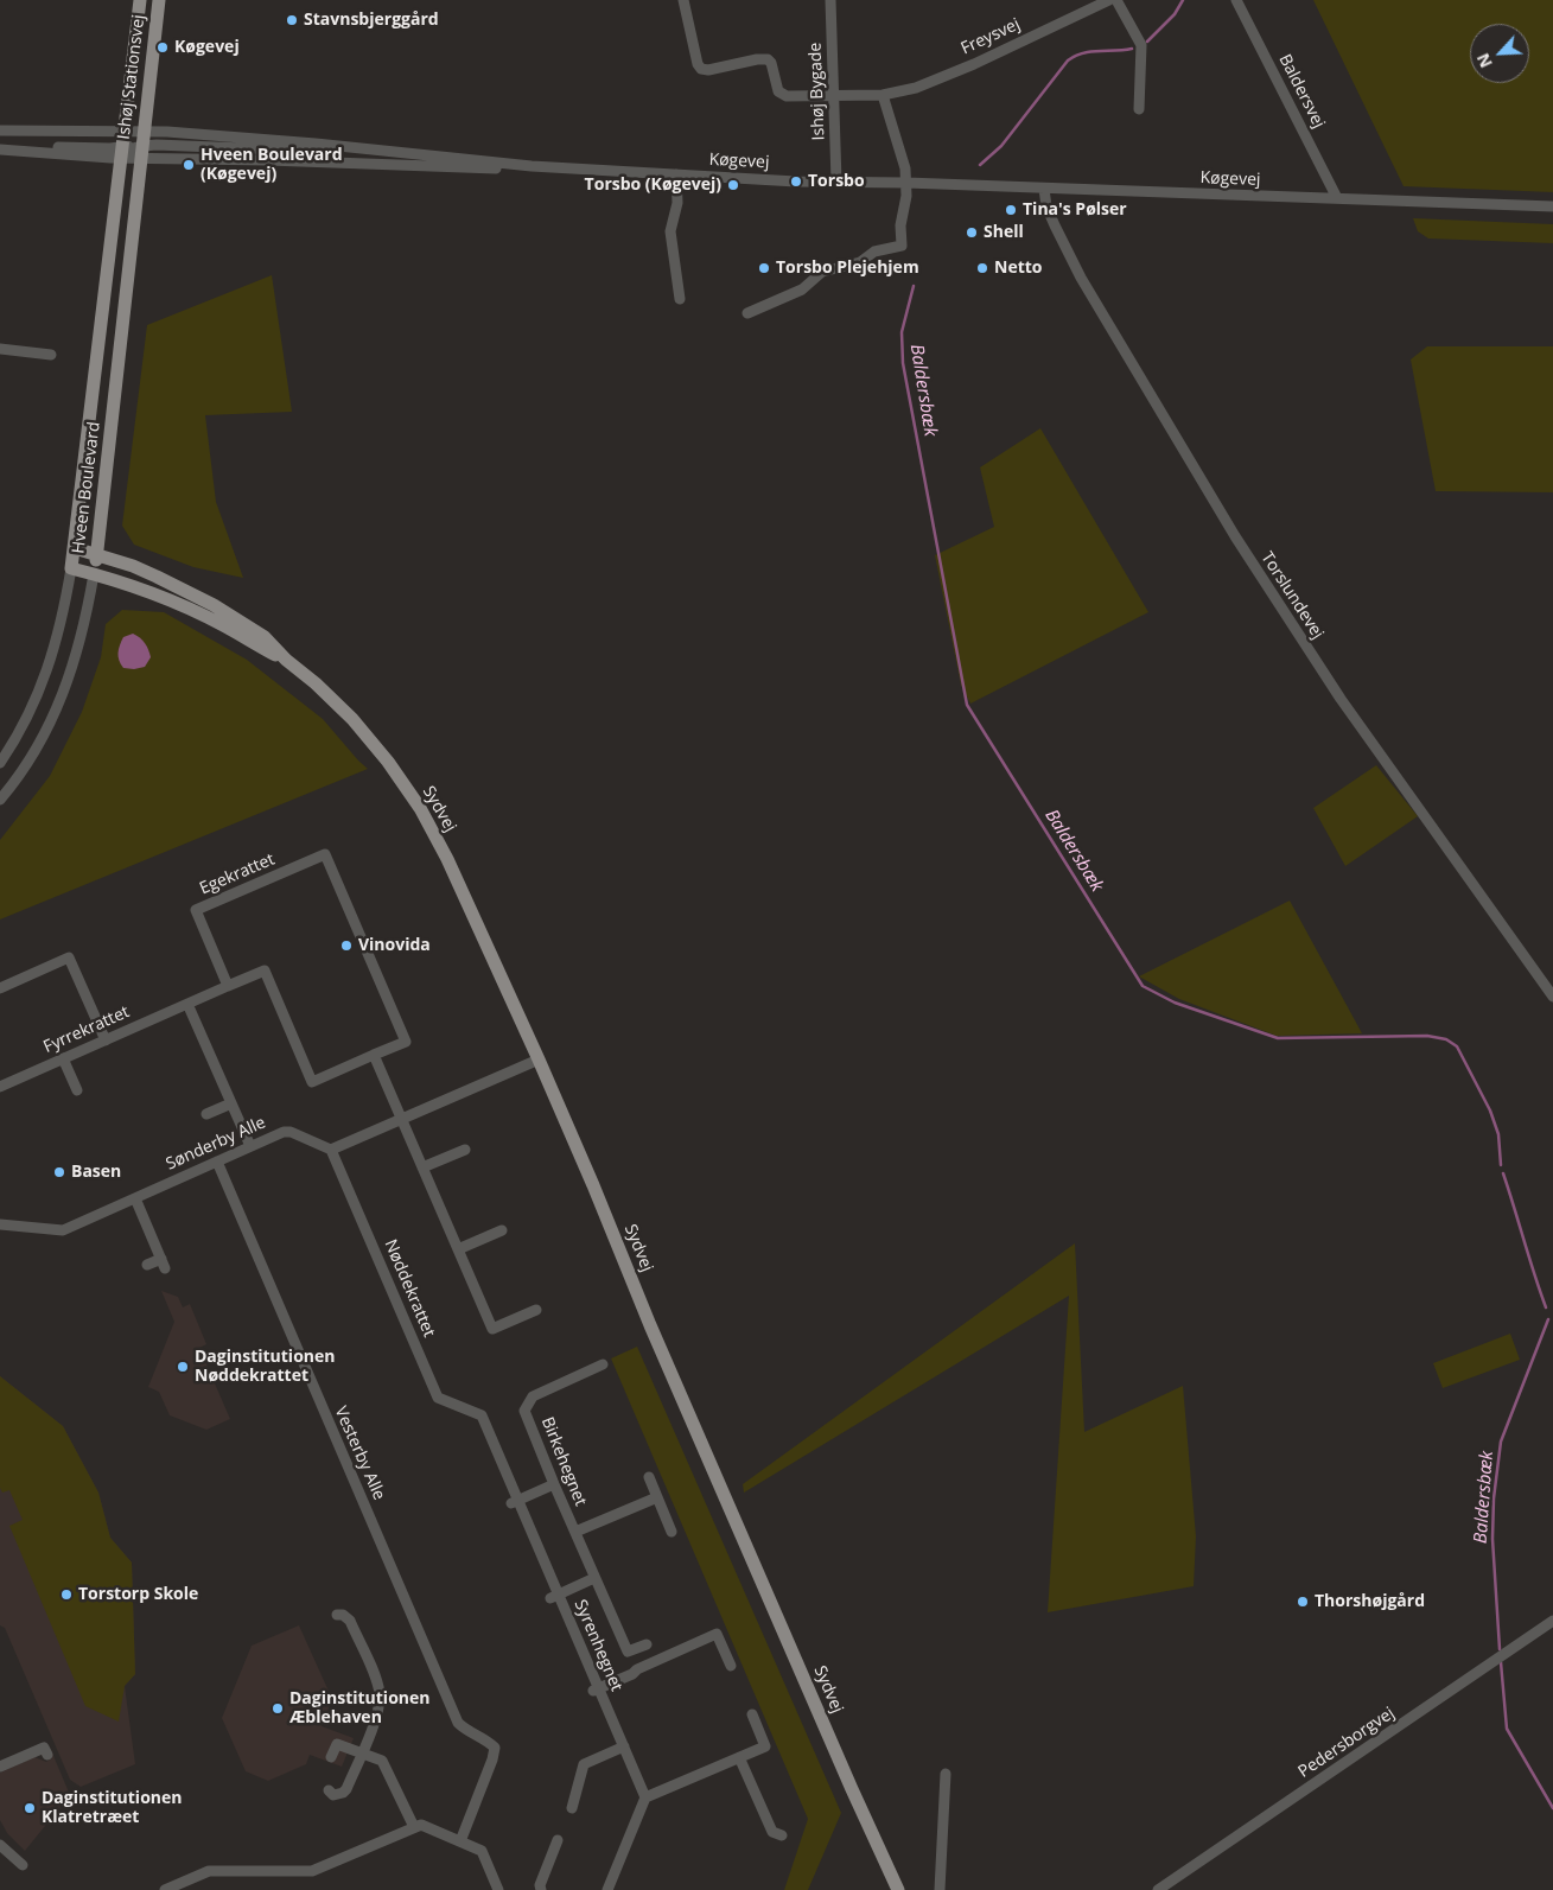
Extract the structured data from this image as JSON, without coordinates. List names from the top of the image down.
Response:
{
  "streets": {
    "main road": ["Ishøj Stationsvej", "Hveen Boulevard", "Sydvej"],
    "street": [
      "Freysvej",
      "Ishøj Bygade",
      "Baldersvej",
      "Køgevej",
      "Torslundevej",
      "Egekrattet",
      "Fyrrekrattet",
      "Sønderby Alle",
      "Nøddekrattet",
      "Vesterby Alle",
      "Birkehegnet",
      "Syrenhegnet",
      "Pedersborgvej"
    ]
  },
  "crossings": [
    ["Freysvej", "Ishøj Bygade"],
    ["Ishøj Stationsvej", "Køgevej"],
    ["Ishøj Stationsvej", "Hveen Boulevard"],
    ["Ishøj Bygade", "Køgevej"],
    ["Baldersvej", "Køgevej"],
    ["Køgevej", "Hveen Boulevard"],
    ["Køgevej", "Torslundevej"],
    ["Hveen Boulevard", "Sydvej"],
    ["Egekrattet", "Fyrrekrattet"],
    ["Sønderby Alle", "Nøddekrattet"],
    ["Sønderby Alle", "Vesterby Alle"],
    ["Nøddekrattet", "Syrenhegnet"]
  ],
  "water": ["Baldersbæk"],
  "places": [
    "Stavnsbjerggård",
    "Køgevej",
    "Hveen Boulevard (Køgevej)",
    "Torsbo",
    "Torsbo (Køgevej)",
    "Tina's Pølser",
    "Shell",
    "Torsbo Plejehjem",
    "Netto",
    "Vinovida",
    "Basen",
    "Daginstitutionen Nøddekrattet",
    "Torstorp Skole",
    "Thorshøjgård",
    "Daginstitutionen Æblehaven",
    "Daginstitutionen Klatretræet"
  ],
  "north": "bottom left"
}
